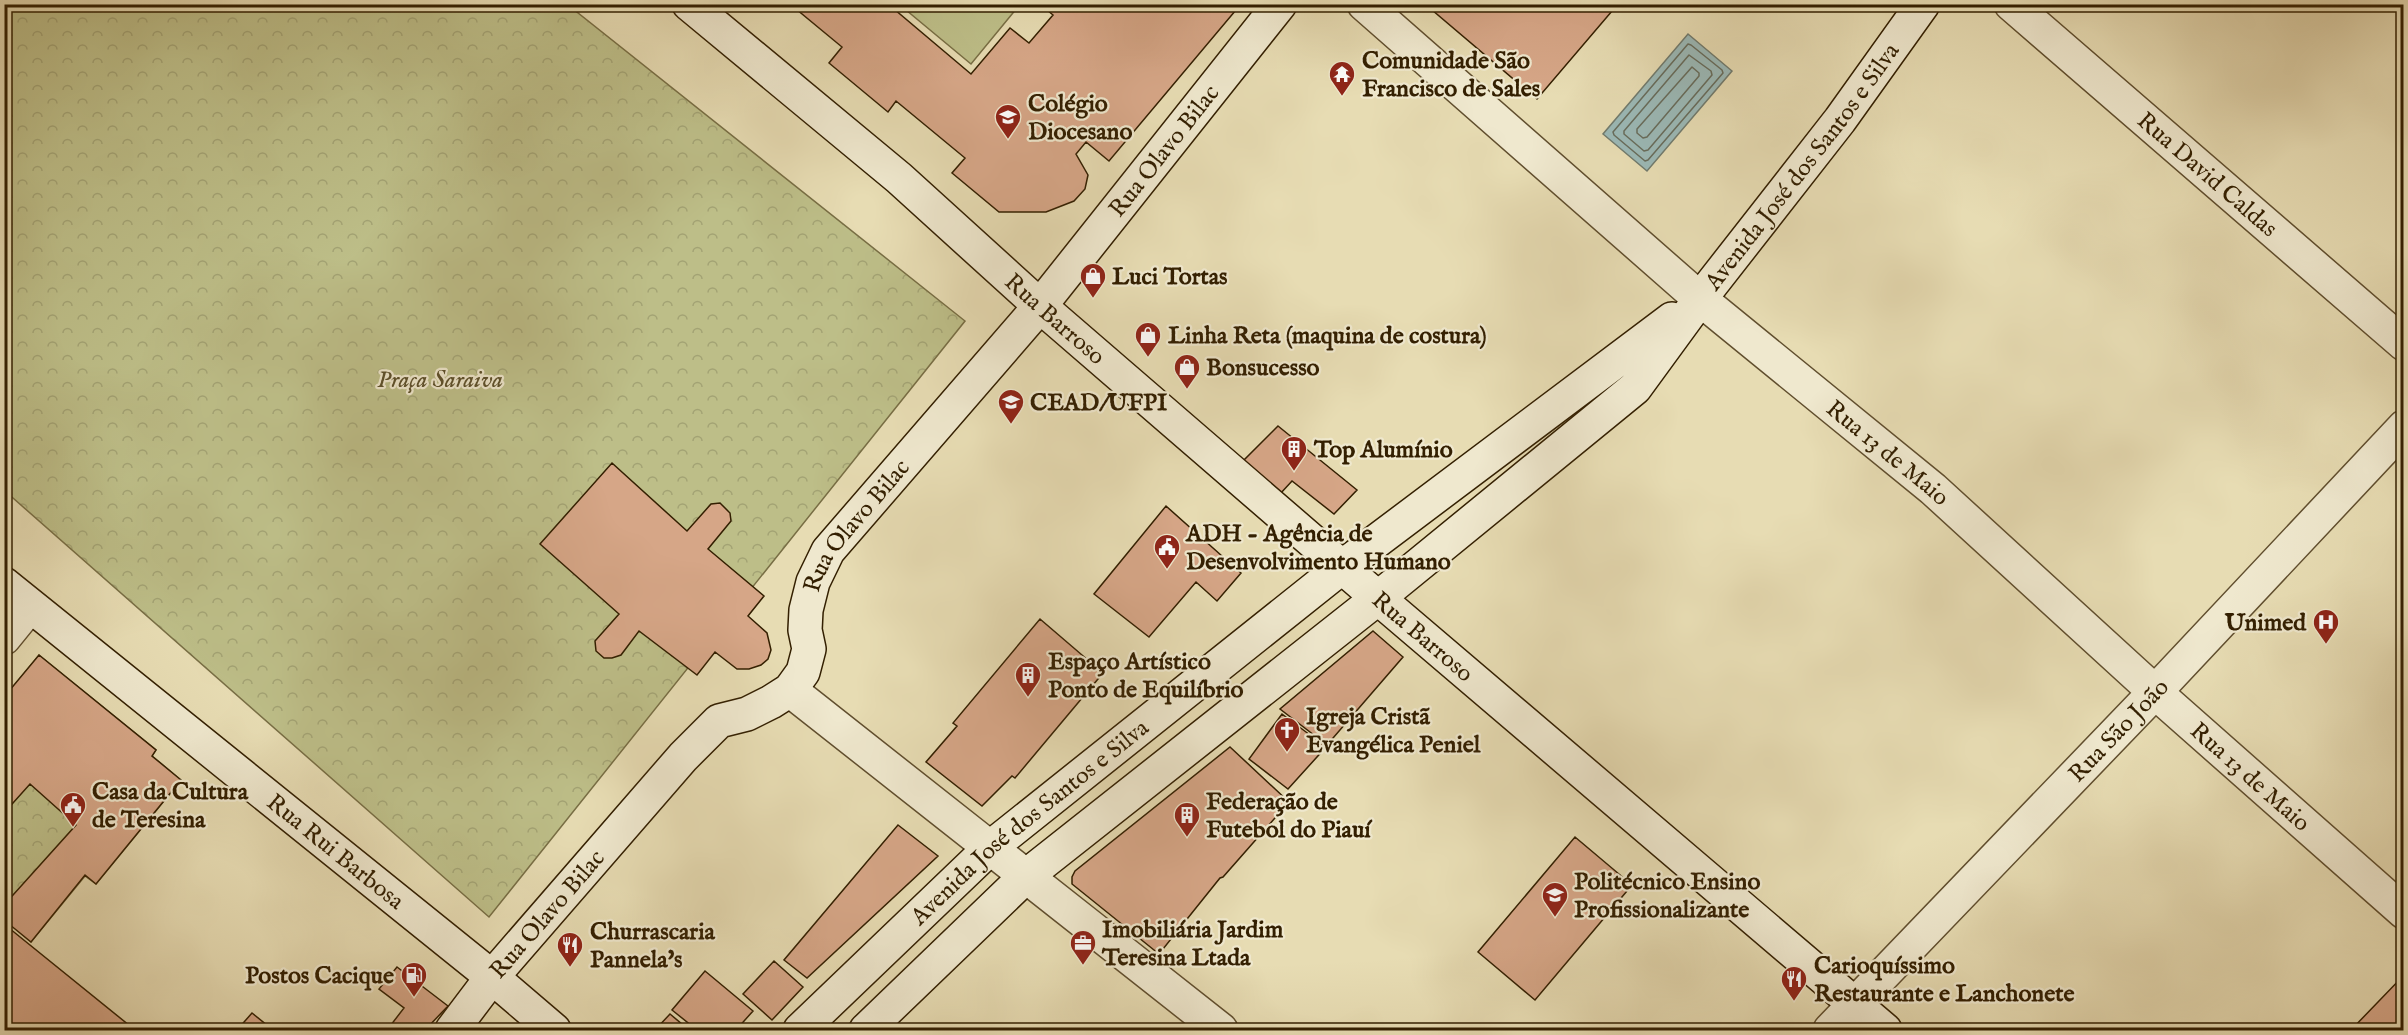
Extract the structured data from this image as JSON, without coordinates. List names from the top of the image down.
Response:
{
  "streets": {
    "street": [
      "Rua Olavo Bilac",
      "Avenida José dos Santos e Silva",
      "Rua David Caldas",
      "Rua Barroso",
      "Rua 13 de Maio",
      "Rua São João",
      "Rua Rui Barbosa"
    ]
  },
  "crossings": [
    ["Rua Olavo Bilac", "Rua Barroso"],
    ["Rua Olavo Bilac", "Rua Rui Barbosa"],
    ["Avenida José dos Santos e Silva", "Rua Barroso"],
    ["Avenida José dos Santos e Silva", "Rua 13 de Maio"],
    ["Rua Barroso", "Rua São João"],
    ["Rua 13 de Maio", "Rua São João"]
  ],
  "parks": ["Praça Saraiva"],
  "places": {
    "temple": ["Comunidade São Francisco de Sales"],
    "school or university": ["Colégio Diocesano", "CEAD/UFPI", "Politécnico Ensino Profissionalizante"],
    "shop": ["Luci Tortas", "Linha Reta (maquina de costura)", "Bonsucesso"],
    "building": ["Top Alumínio", "Espaço Artístico Ponto de Equilíbrio", "Federação de Futebol do Piauí"],
    "public building": ["ADH - Agência de Desenvolvimento Humano", "Casa da Cultura de Teresina"],
    "hospital": ["Unimed"],
    "church": ["Igreja Cristã Evangélica Peniel"],
    "office": ["Imobiliária Jardim Teresina Ltada"],
    "restaurant": ["Churrascaria Pannela's", "Carioquíssimo Restaurante e Lanchonete"],
    "fuel station": ["Postos Cacique"]
  }
}
